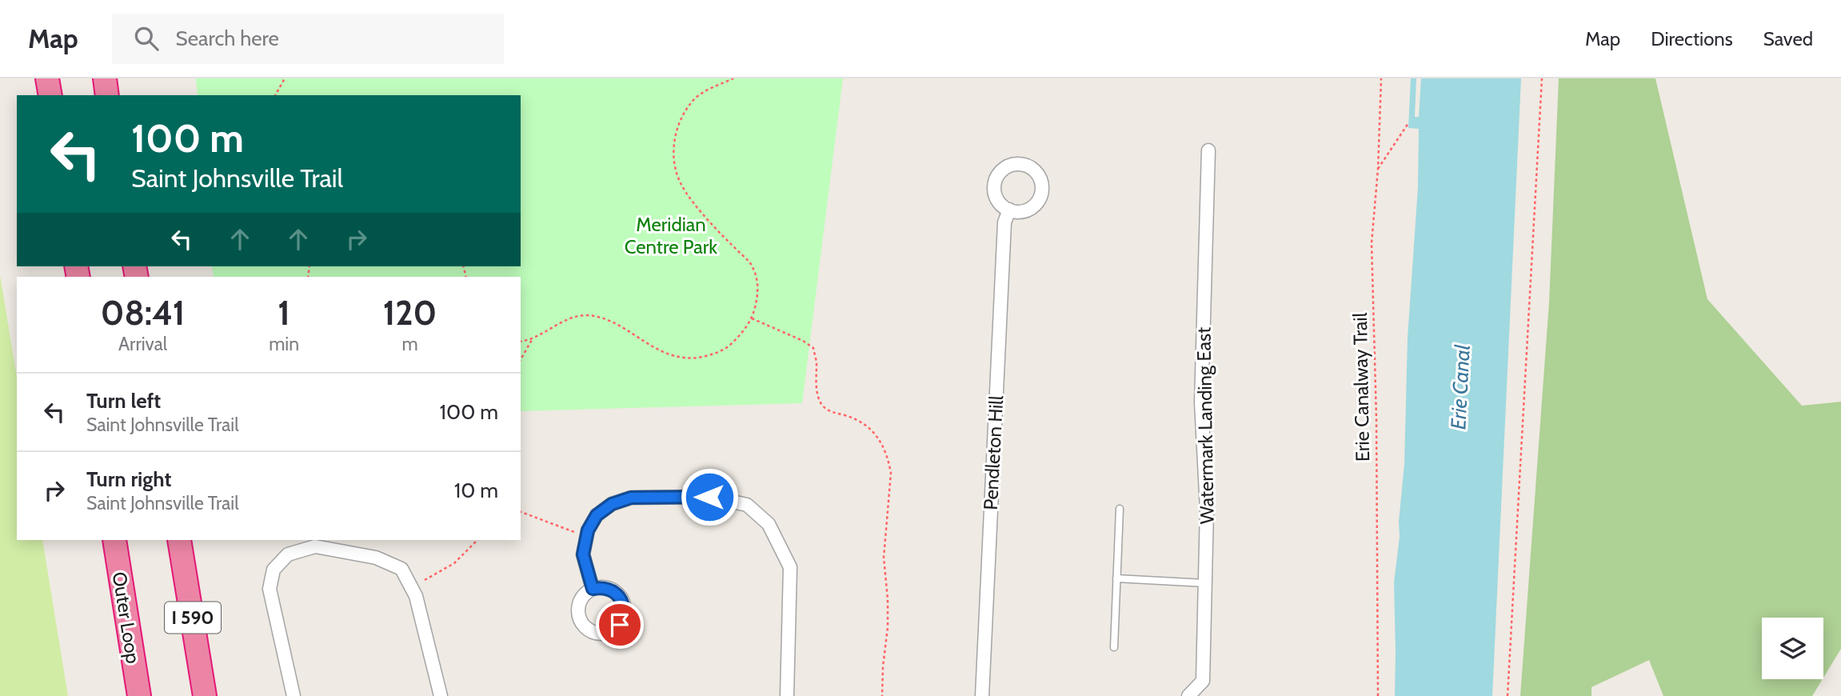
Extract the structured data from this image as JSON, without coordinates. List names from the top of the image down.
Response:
{
  "streets": {
    "highway": ["Outer Loop", "I 590"],
    "street": ["Watermark Landing East", "Pendleton Hill"],
    "path": ["Erie Canalway Trail"]
  },
  "water": ["Erie Canal"],
  "parks": ["Meridian Centre Park"],
  "page": {
    "header": "Map",
    "search": "Search here",
    "nav": ["Map", "Directions", "Saved"],
    "turn": ["100 m", "Saint Johnsville Trail"],
    "eta": [
      "08:41",
      "Arrival",
      "1",
      "min",
      "120",
      "m"
    ],
    "list": [
      {
        "name": "Turn left",
        "note": "Saint Johnsville Trail",
        "value": "100 m"
      },
      {
        "name": "Turn right",
        "note": "Saint Johnsville Trail",
        "value": "10 m"
      }
    ]
  }
}
